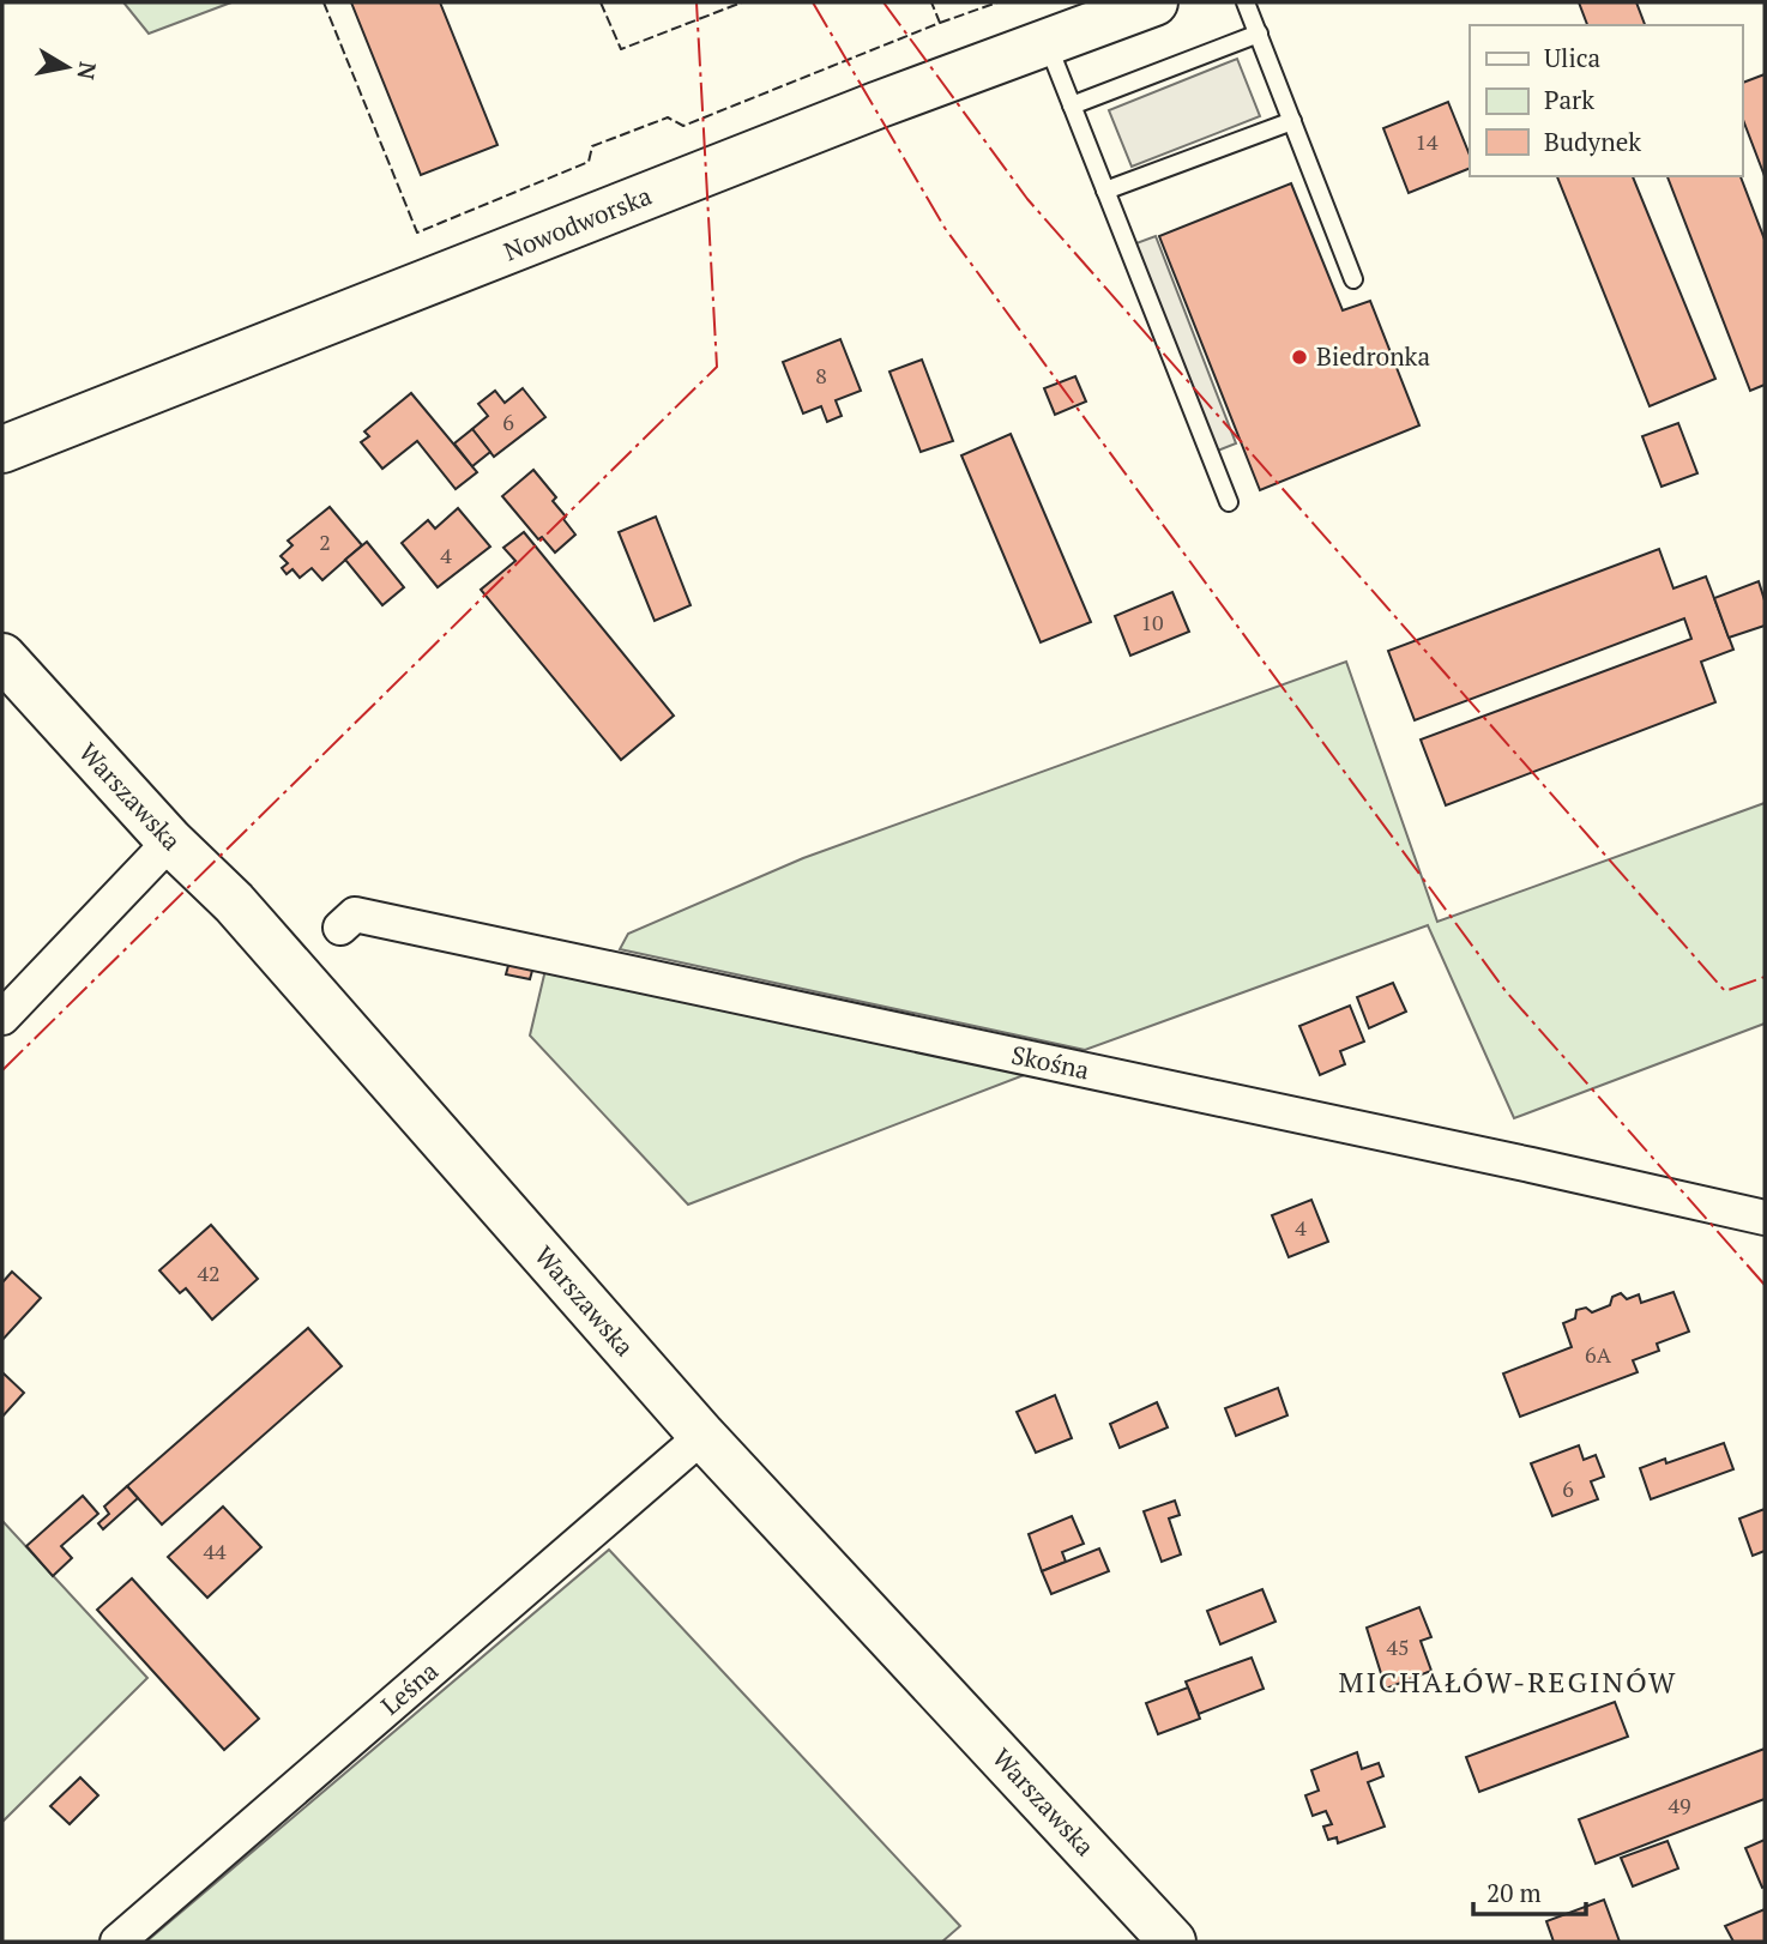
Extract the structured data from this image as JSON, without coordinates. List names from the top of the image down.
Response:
{
  "streets": {
    "main road": ["Nowodworska", "Warszawska"],
    "street": ["Skośna", "Leśna"]
  },
  "crossings": [
    ["Warszawska", "Leśna"]
  ],
  "districts": ["MICHAŁÓW-REGINÓW"],
  "places": ["Biedronka"],
  "house_numbers": [
    "14",
    "8",
    "6",
    "2",
    "4",
    "10",
    "4",
    "42",
    "6A",
    "6",
    "44",
    "45",
    "49"
  ],
  "legend": ["Ulica", "Park", "Budynek"],
  "scale_bar": "20 m",
  "north": "right"
}
